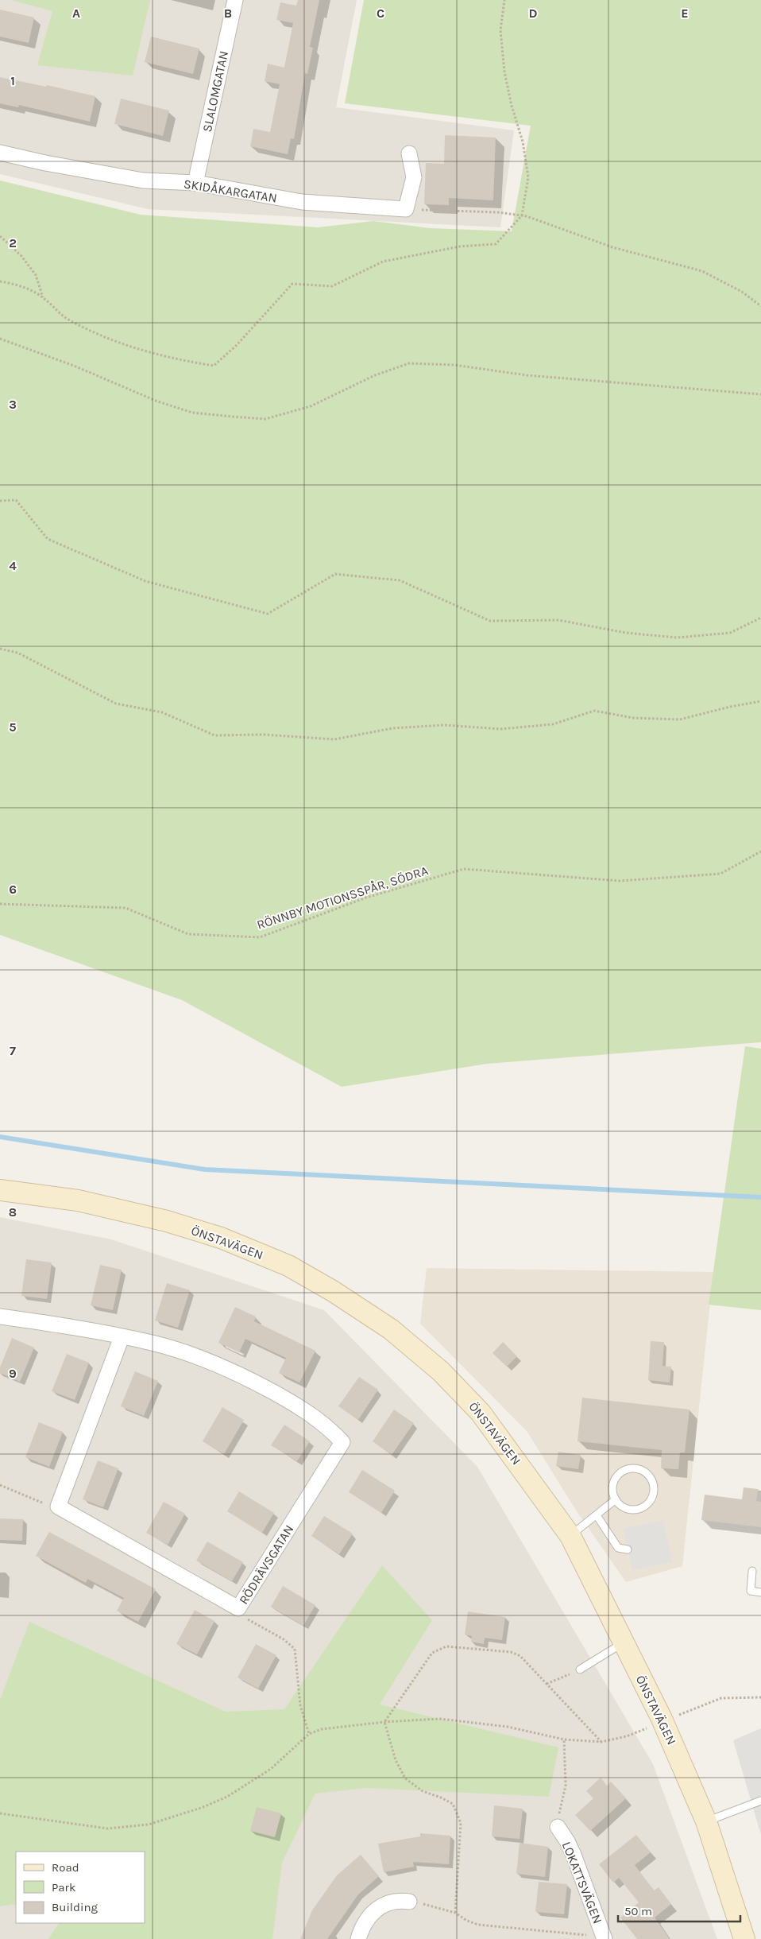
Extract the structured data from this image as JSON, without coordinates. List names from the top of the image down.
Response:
{
  "streets": {
    "street": [
      "SLALOMGATAN",
      "SKIDÅKARGATAN",
      "ÖNSTAVÄGEN",
      "RÖDRÄVSGATAN",
      "LOKATTSVÄGEN"
    ],
    "path": ["RÖNNBY MOTIONSSPÅR, SÖDRA"]
  },
  "crossings": [
    ["SLALOMGATAN", "SKIDÅKARGATAN"]
  ],
  "legend": ["Road", "Park", "Building"],
  "scale_bar": "50 m",
  "grid": {
    "columns": [
      "A",
      "B",
      "C",
      "D",
      "E"
    ],
    "rows": [
      "1",
      "2",
      "3",
      "4",
      "5",
      "6",
      "7",
      "8",
      "9"
    ]
  }
}
